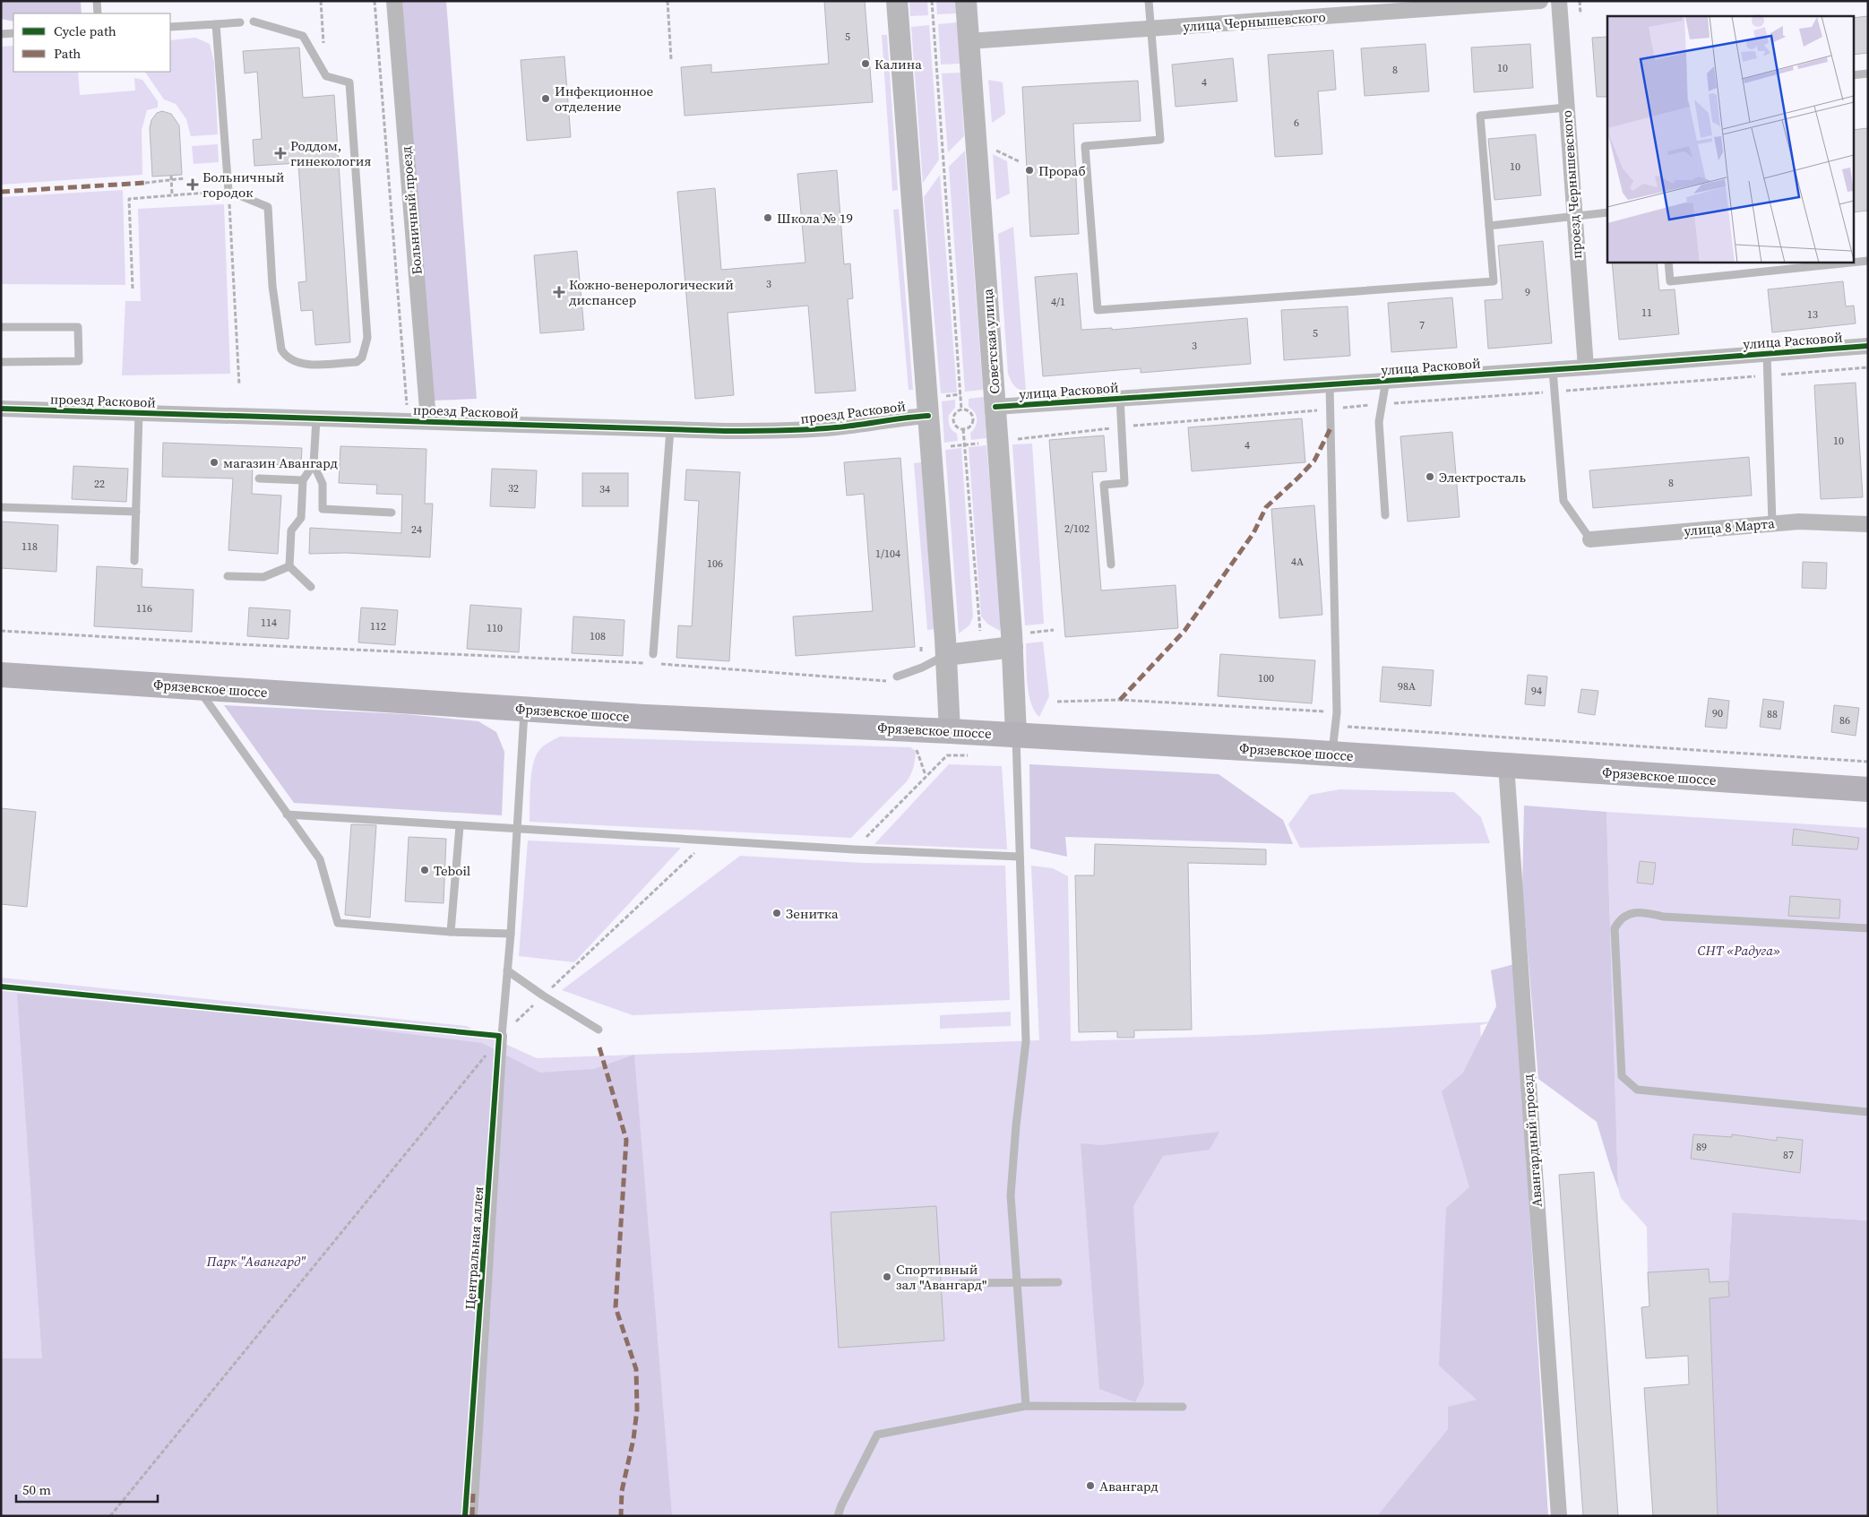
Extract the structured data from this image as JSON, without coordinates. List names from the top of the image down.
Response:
{
  "streets": {
    "highway": ["Фрязевское шоссе"],
    "main road": ["Советская улица"],
    "street": [
      "улица Чернышевского",
      "проезд Чернышевского",
      "Больничный проезд",
      "улица Расковой",
      "проезд Расковой",
      "улица 8 Марта",
      "Авангардный проезд",
      "Центральная аллея"
    ]
  },
  "crossings": [
    ["улица Чернышевского", "Советская улица"],
    ["проезд Чернышевского", "улица Расковой"],
    ["Больничный проезд", "проезд Расковой"],
    ["улица Расковой", "Советская улица"],
    ["Советская улица", "Фрязевское шоссе"],
    ["Фрязевское шоссе", "Авангардный проезд"]
  ],
  "parks": ["СНТ «Радуга»", "Парк \"Авангард\""],
  "places": {
    "other": [
      "Калина",
      "Инфекционное отделение",
      "Прораб",
      "Школа № 19",
      "магазин Авангард",
      "Электросталь",
      "Teboil",
      "Зенитка",
      "Спортивный зал \"Авангард\"",
      "Авангард"
    ],
    "health": ["Роддом, гинекология", "Больничный городок", "Кожно-венерологический диспансер"]
  },
  "house_numbers": [
    "5",
    "10",
    "8",
    "4",
    "6",
    "10",
    "3",
    "9",
    "4/1",
    "11",
    "13",
    "7",
    "5",
    "3",
    "10",
    "4",
    "8",
    "22",
    "32",
    "34",
    "2/102",
    "24",
    "118",
    "1/104",
    "4А",
    "106",
    "116",
    "114",
    "112",
    "110",
    "108",
    "100",
    "98А",
    "94",
    "90",
    "88",
    "86",
    "89",
    "87"
  ],
  "legend": ["Cycle path", "Path"],
  "scale_bar": "50 m"
}
